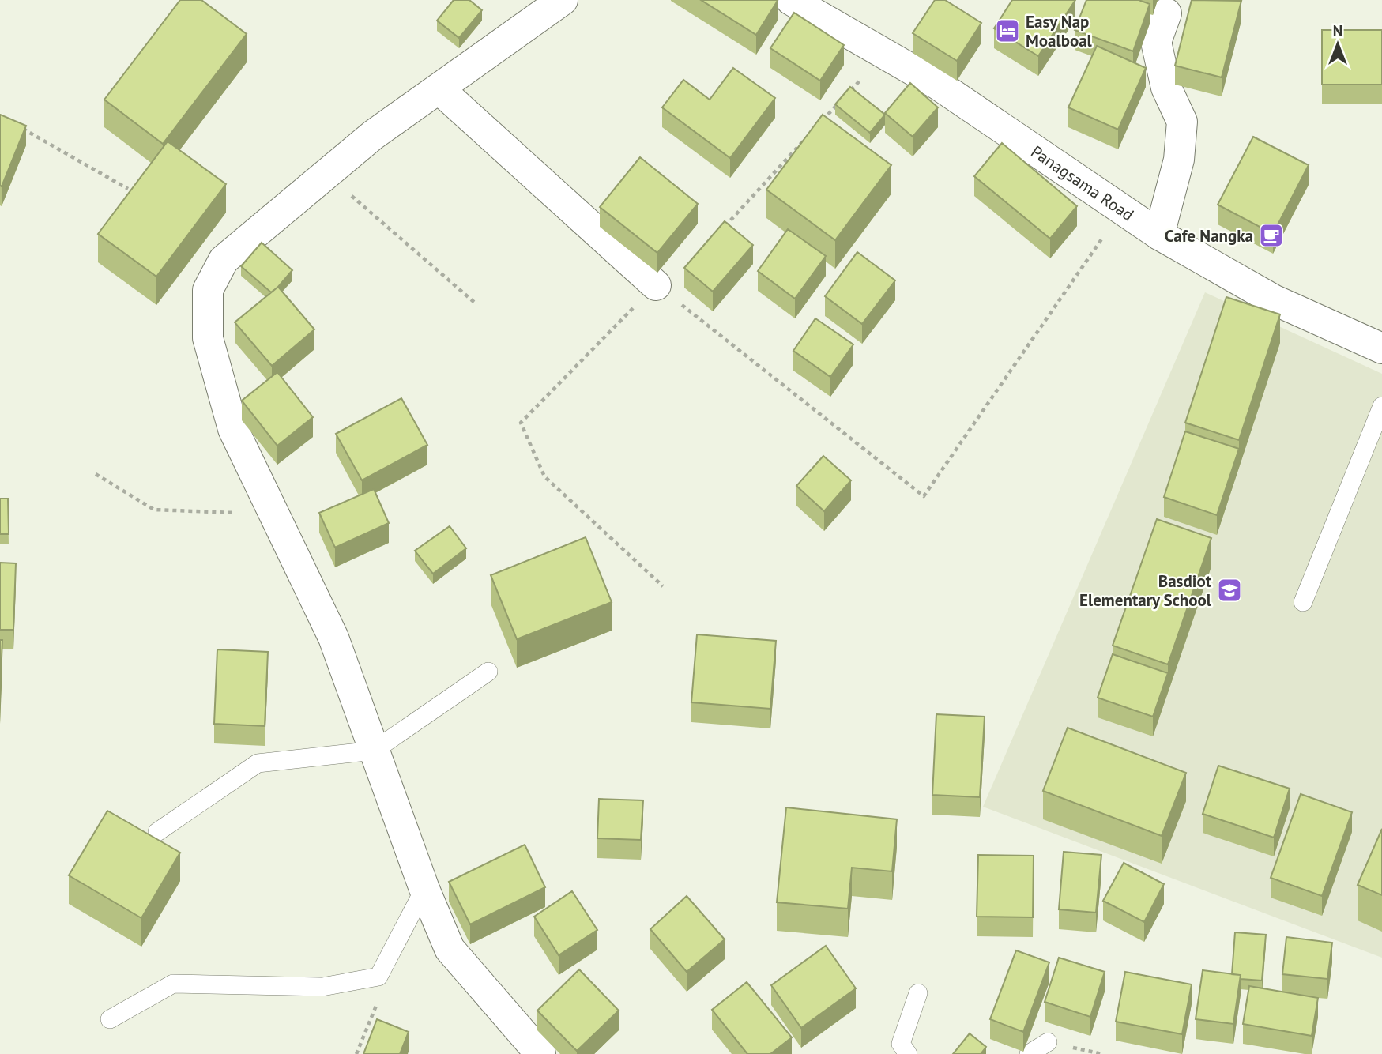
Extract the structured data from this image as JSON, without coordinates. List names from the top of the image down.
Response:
{
  "streets": {
    "street": ["Panagsama Road"]
  },
  "places": {
    "hotel": ["Easy Nap Moalboal"],
    "cafe": ["Cafe Nangka"],
    "school or university": ["Basdiot Elementary School"]
  },
  "north": "top"
}
